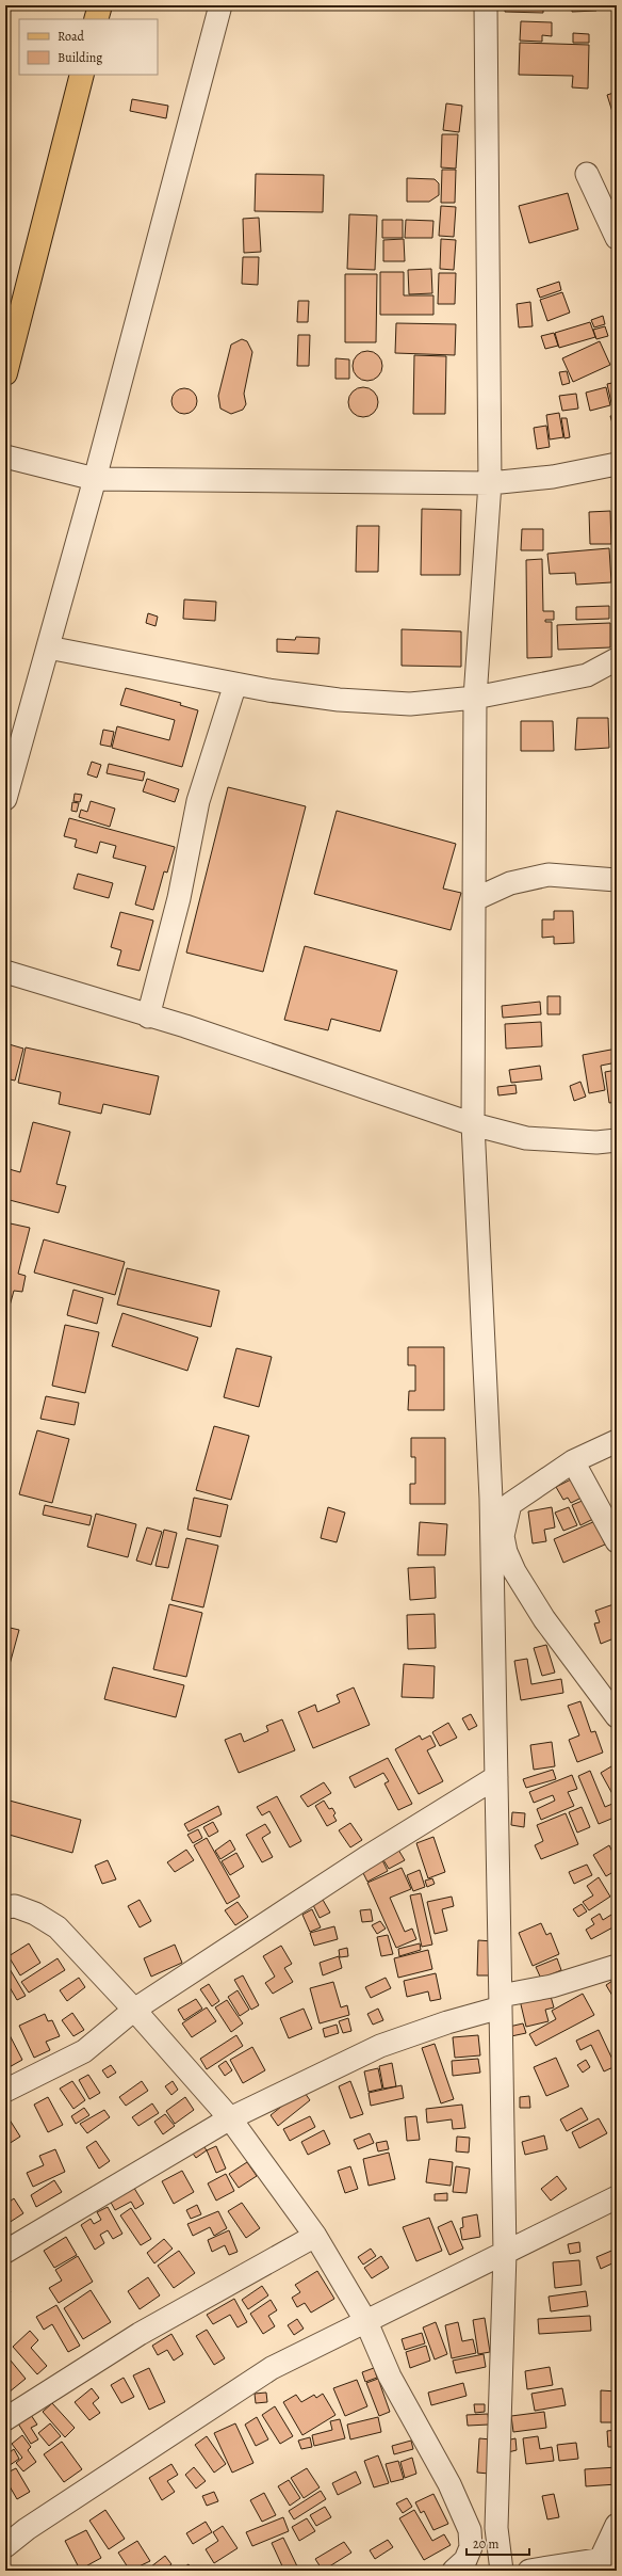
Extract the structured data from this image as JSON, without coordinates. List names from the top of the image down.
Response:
{
  "legend": ["Road", "Building"],
  "scale_bar": "20 m"
}
